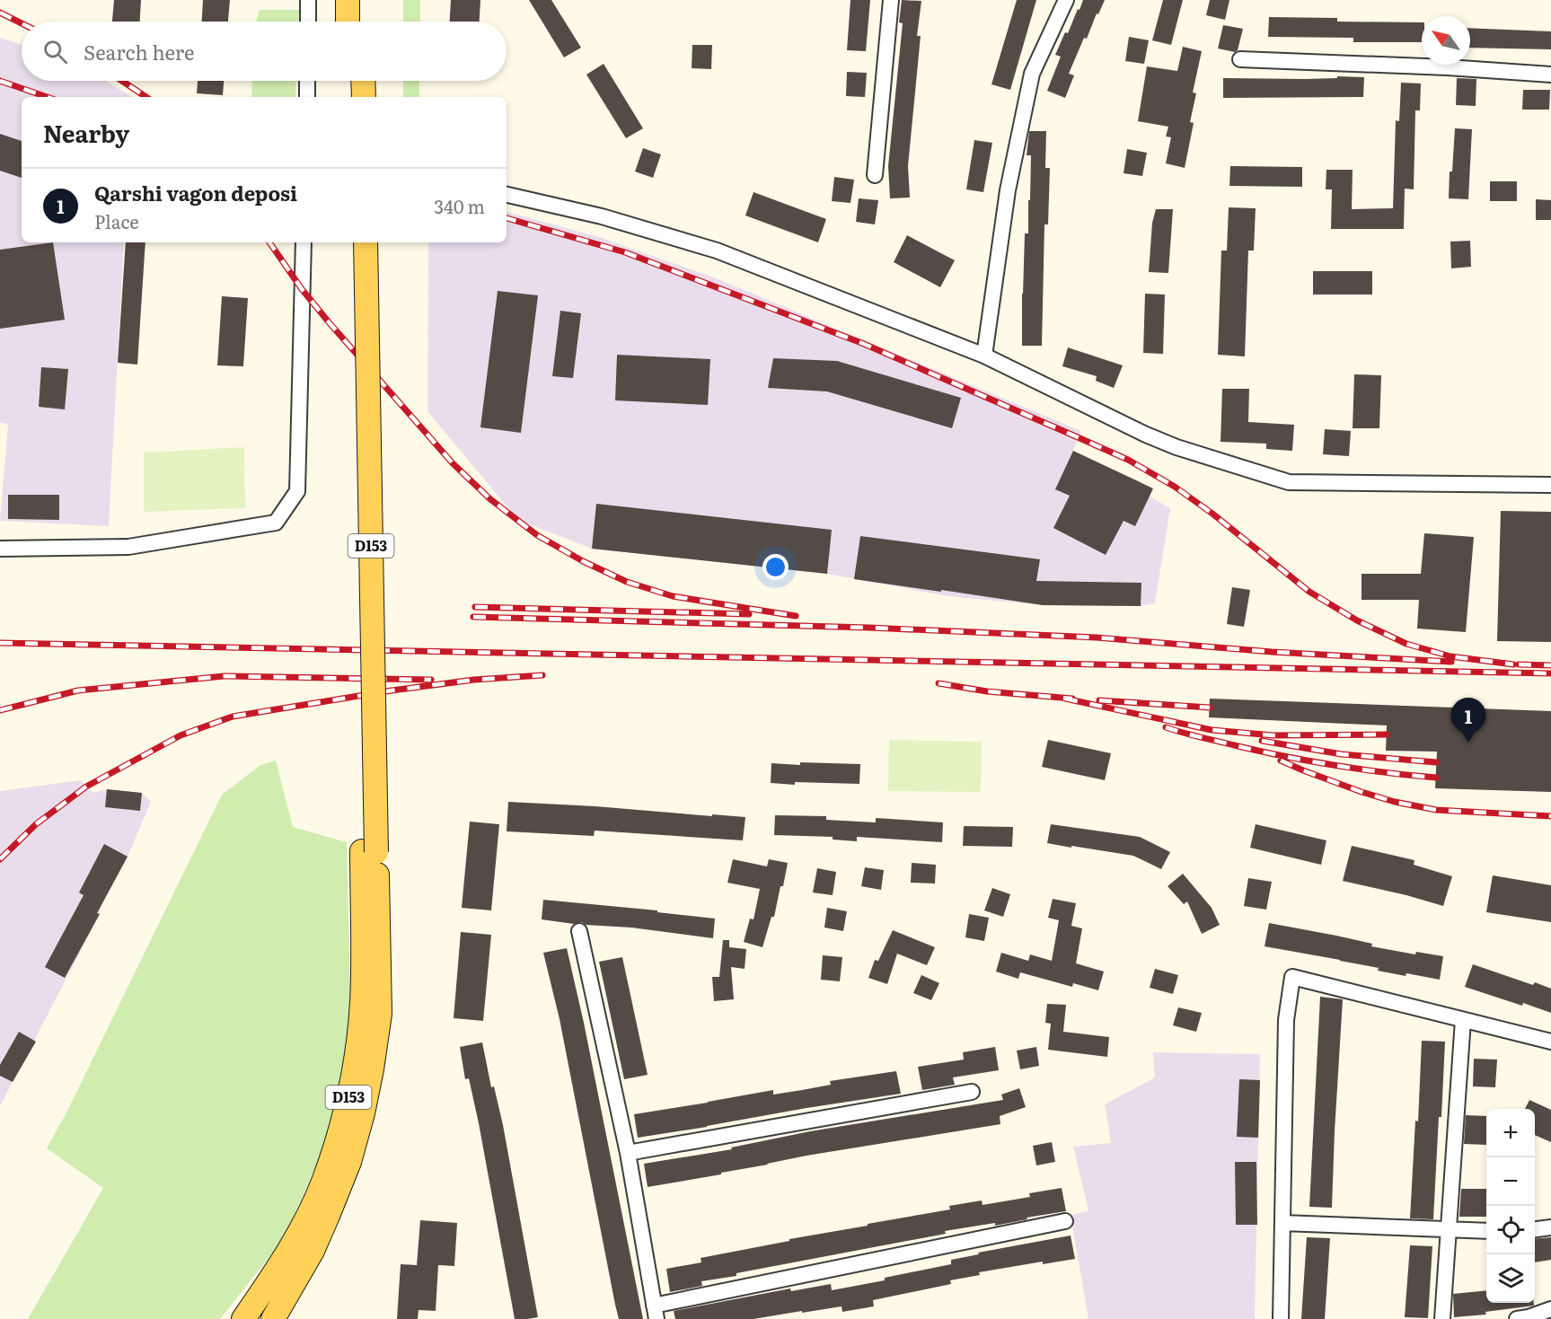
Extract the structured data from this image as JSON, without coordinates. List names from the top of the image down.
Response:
{
  "streets": {
    "main road": ["D153"]
  },
  "north": "top left",
  "page": {
    "search": "Search here",
    "heading": "Nearby",
    "list": [
      {
        "mark": "1",
        "name": "Qarshi vagon deposi",
        "note": "Place",
        "value": "340 m"
      }
    ],
    "pins": "1",
    "map_buttons": ["+", "−"]
  }
}
